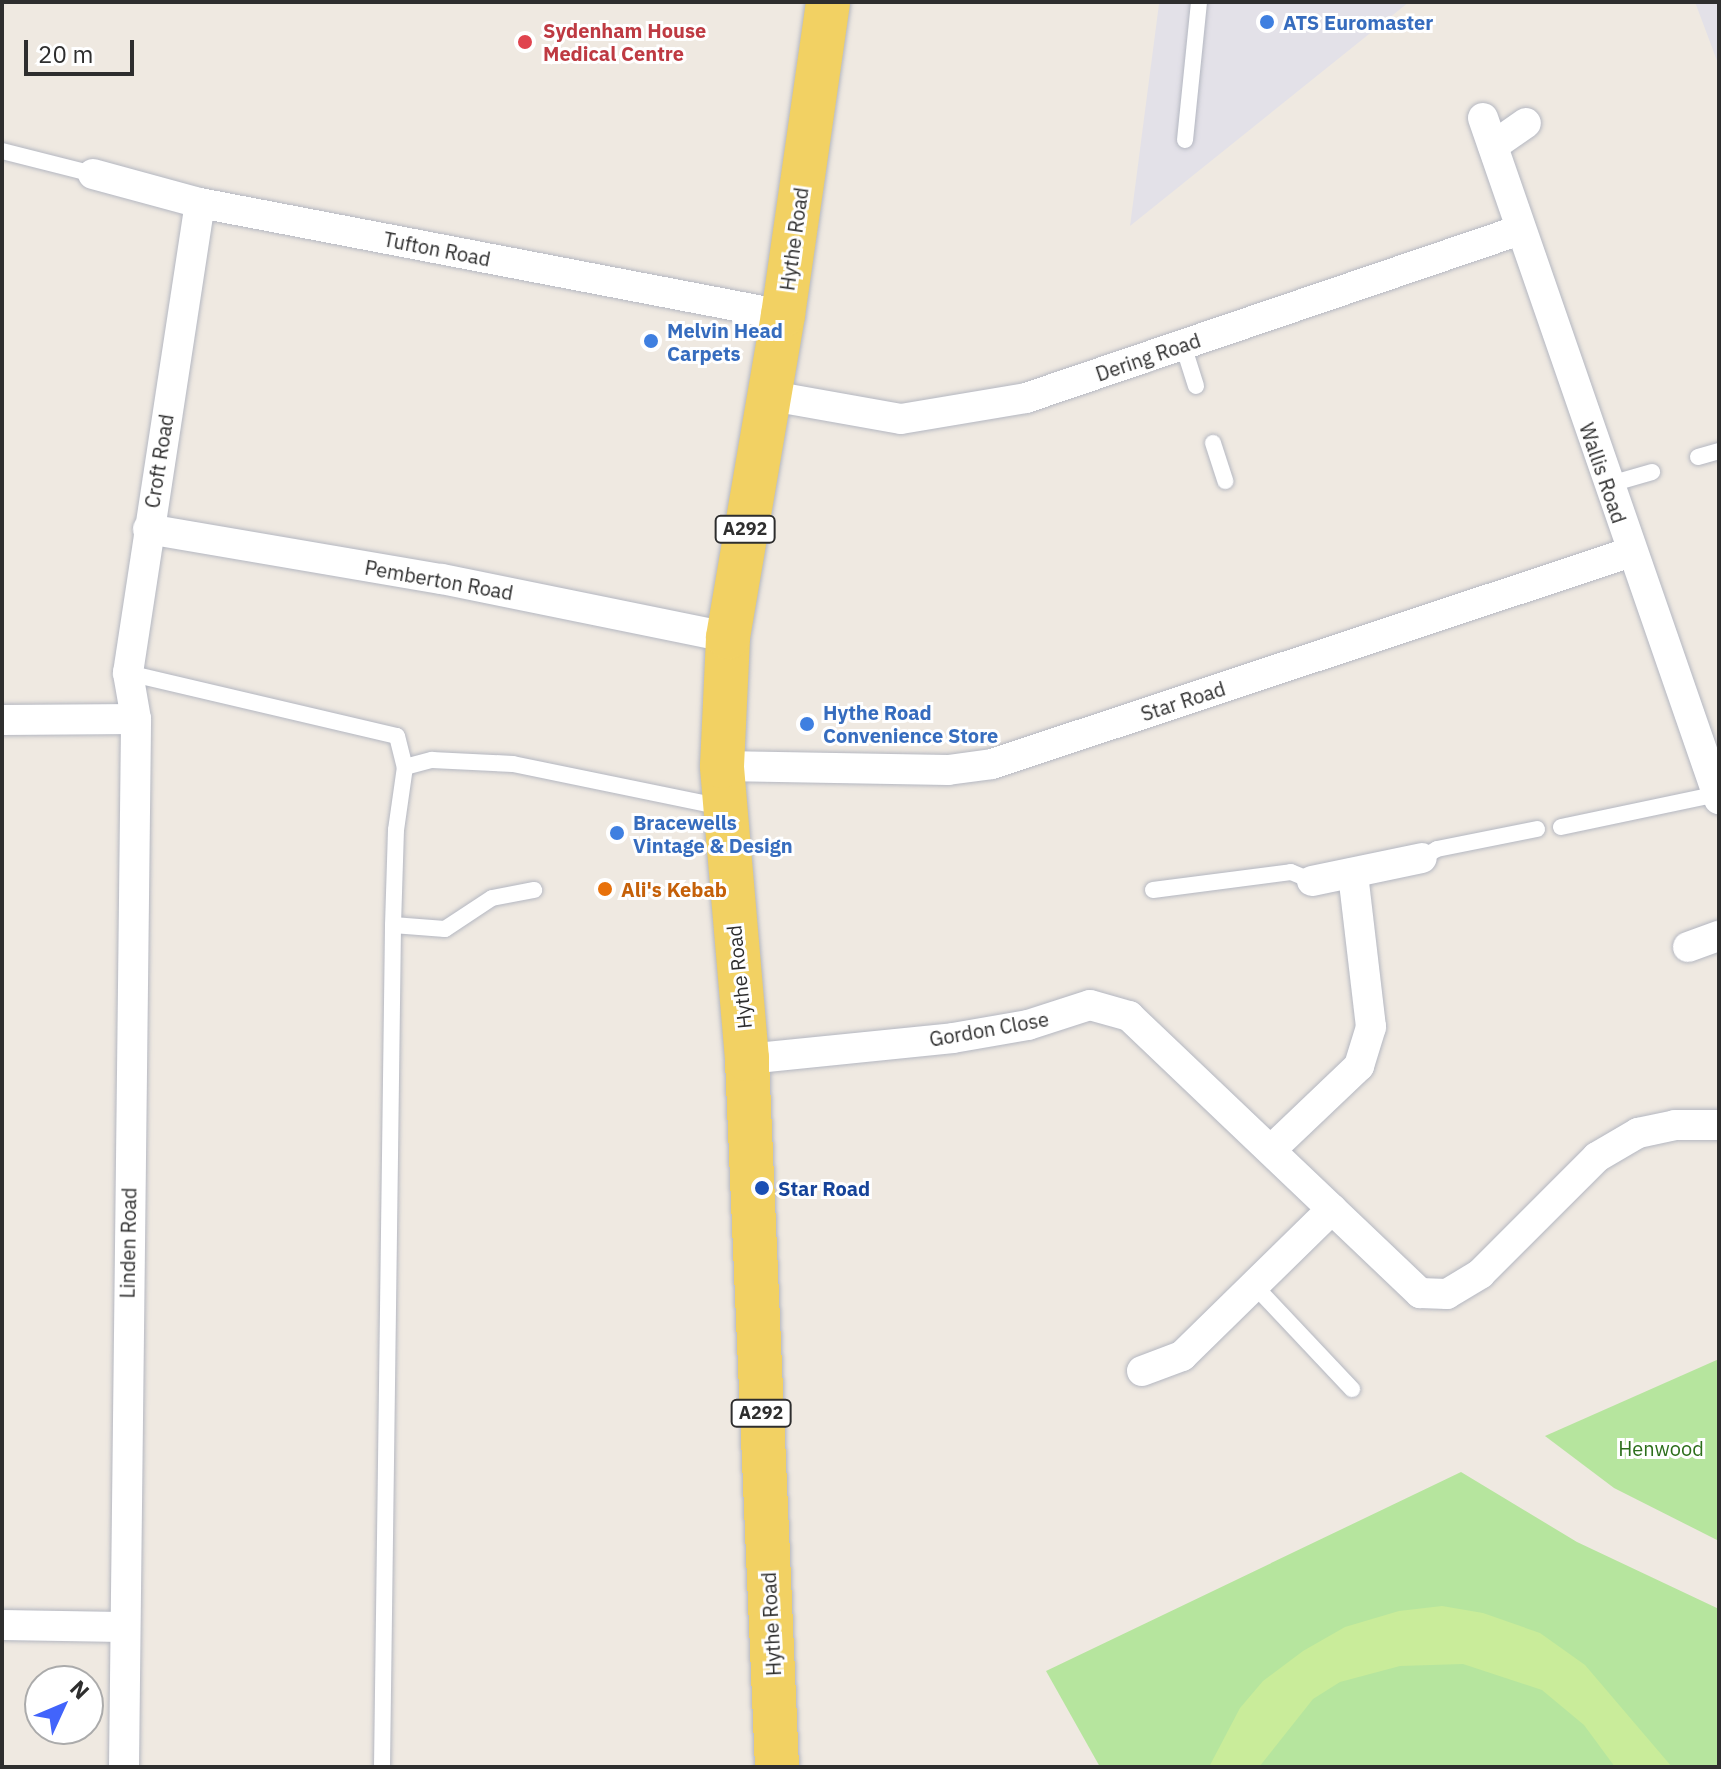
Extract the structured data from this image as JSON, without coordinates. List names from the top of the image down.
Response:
{
  "streets": {
    "main road": ["Hythe Road", "A292"],
    "street": [
      "Tufton Road",
      "Dering Road",
      "Croft Road",
      "Wallis Road",
      "Pemberton Road",
      "Star Road",
      "Gordon Close",
      "Linden Road"
    ]
  },
  "crossings": [
    ["Hythe Road", "Tufton Road"],
    ["Hythe Road", "Dering Road"],
    ["Hythe Road", "Pemberton Road"],
    ["Hythe Road", "Star Road"],
    ["Hythe Road", "Gordon Close"],
    ["Tufton Road", "Croft Road"],
    ["Dering Road", "Wallis Road"],
    ["Croft Road", "Pemberton Road"],
    ["Croft Road", "Linden Road"],
    ["Wallis Road", "Star Road"]
  ],
  "parks": ["Henwood"],
  "places": [
    "ATS Euromaster",
    "Sydenham House Medical Centre",
    "Melvin Head Carpets",
    "Hythe Road Convenience Store",
    "Bracewells Vintage & Design",
    "Ali's Kebab",
    "Star Road"
  ],
  "scale_bar": "20 m",
  "north": "top right"
}
